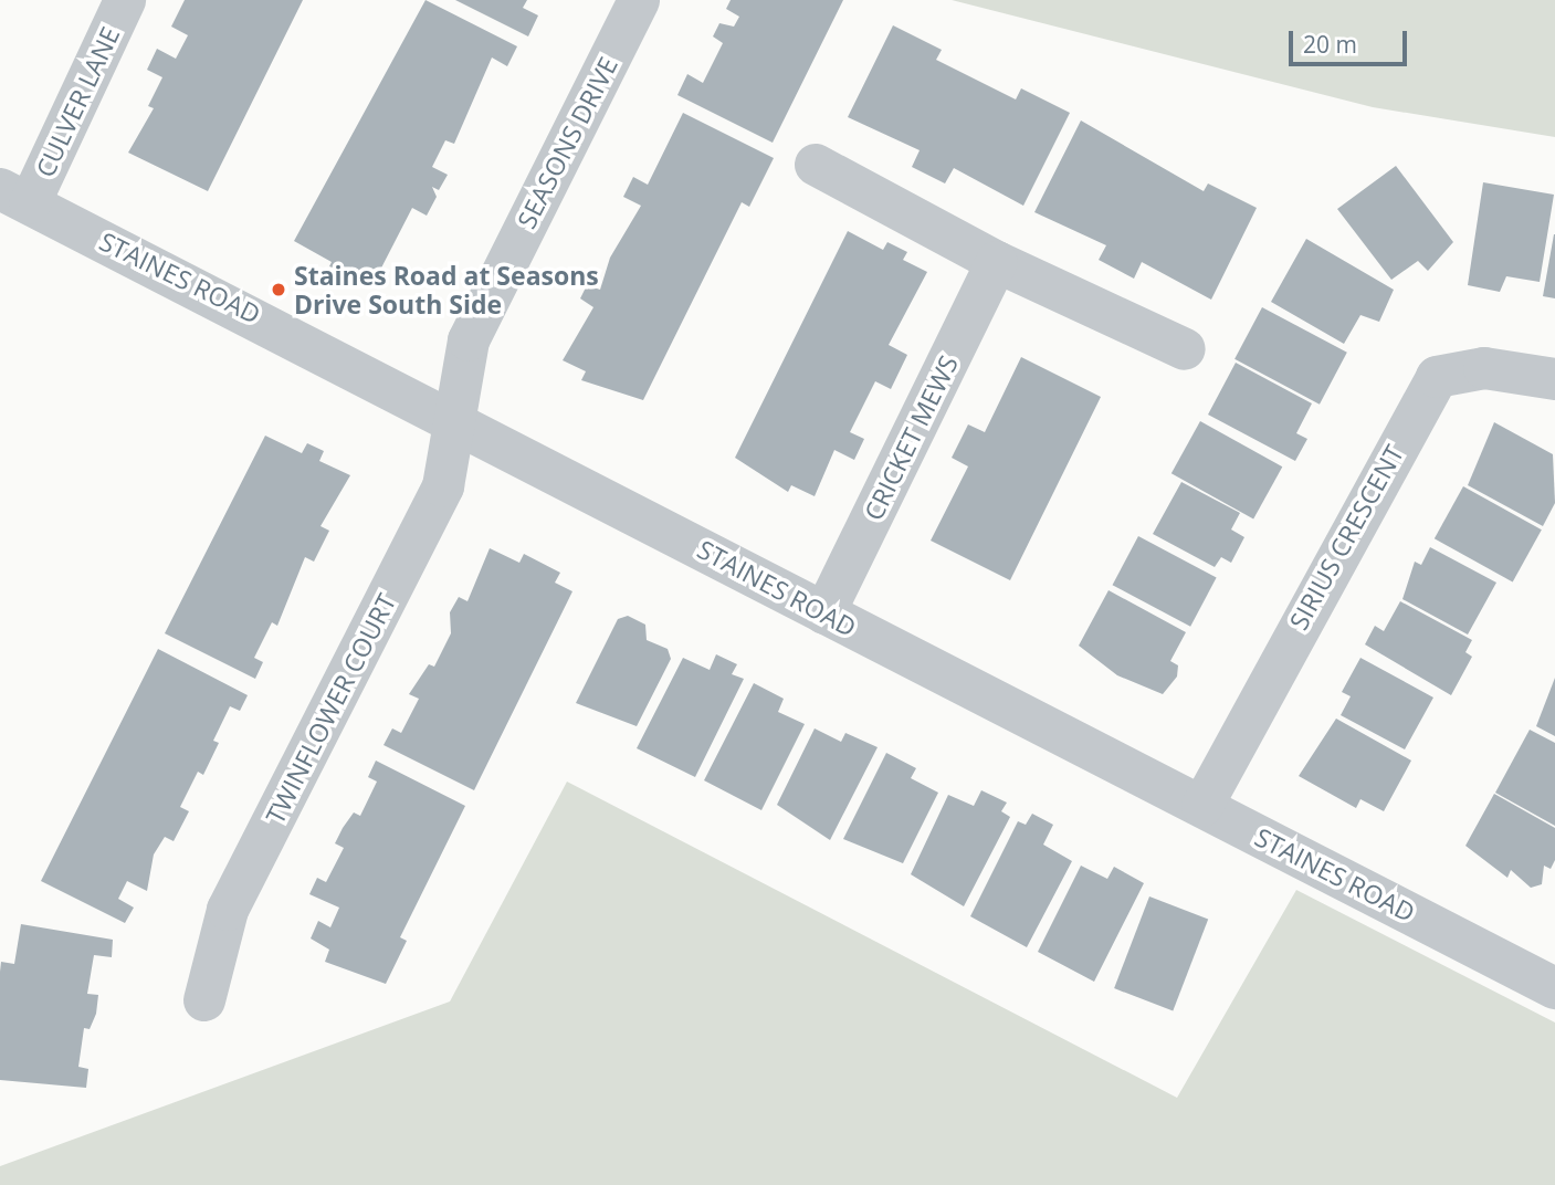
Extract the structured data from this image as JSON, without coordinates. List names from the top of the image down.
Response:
{
  "streets": {
    "street": [
      "CULVER LANE",
      "SEASONS DRIVE",
      "STAINES ROAD",
      "CRICKET MEWS",
      "SIRIUS CRESCENT",
      "TWINFLOWER COURT"
    ]
  },
  "crossings": [
    ["CULVER LANE", "STAINES ROAD"],
    ["SEASONS DRIVE", "STAINES ROAD"],
    ["SEASONS DRIVE", "TWINFLOWER COURT"],
    ["STAINES ROAD", "CRICKET MEWS"],
    ["STAINES ROAD", "SIRIUS CRESCENT"],
    ["STAINES ROAD", "TWINFLOWER COURT"]
  ],
  "places": ["Staines Road at Seasons Drive South Side"],
  "scale_bar": "20 m"
}
